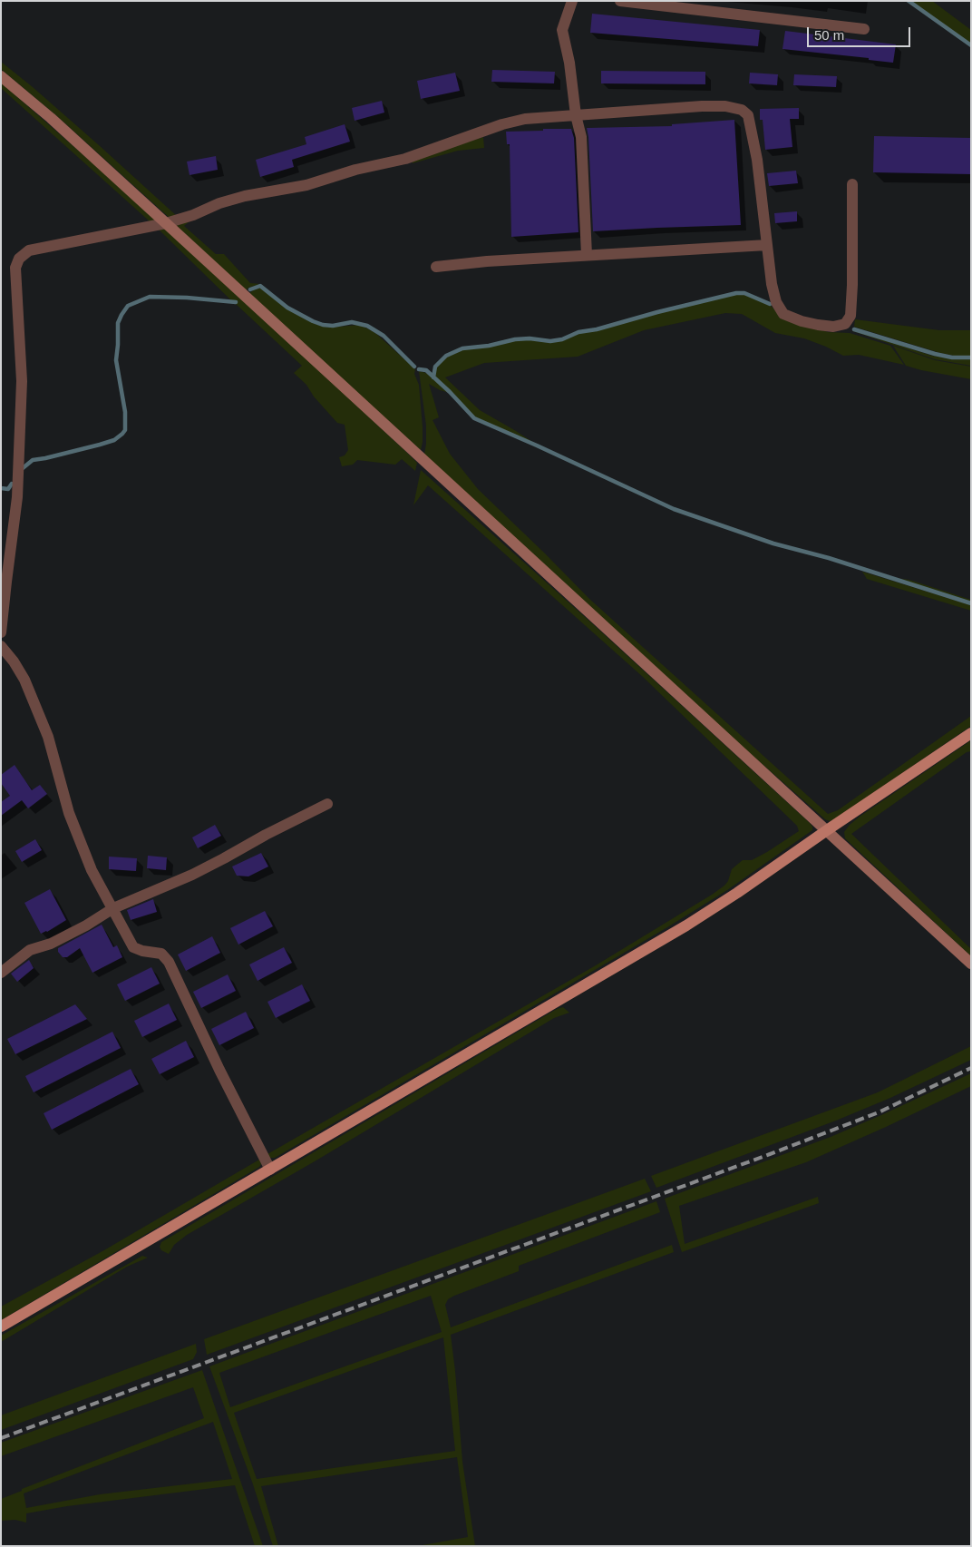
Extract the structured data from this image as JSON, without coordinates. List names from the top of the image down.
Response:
{
  "scale_bar": "50 m"
}
